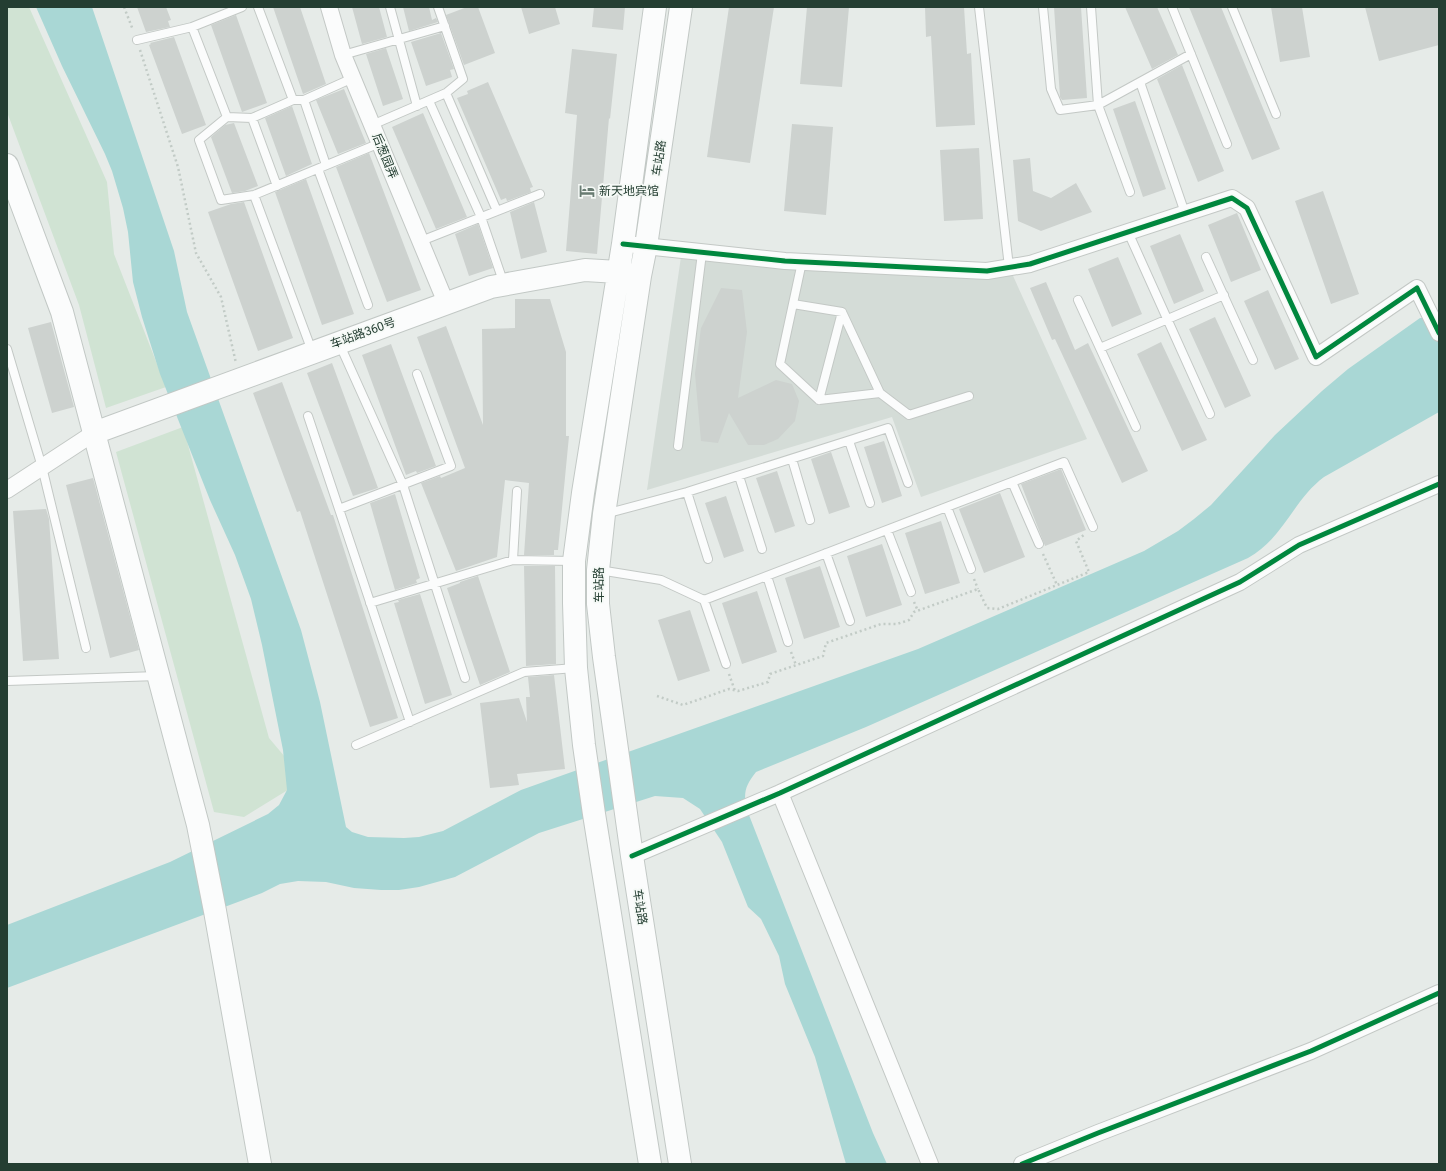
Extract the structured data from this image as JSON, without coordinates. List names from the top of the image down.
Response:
{
  "streets": {
    "main road": ["车站路", "车站路360号"],
    "street": ["后葱园弄"]
  },
  "crossings": [
    ["后葱园弄", "车站路360号"],
    ["车站路", "车站路360号"]
  ],
  "places": {
    "hotel": ["新天地宾馆"]
  }
}
